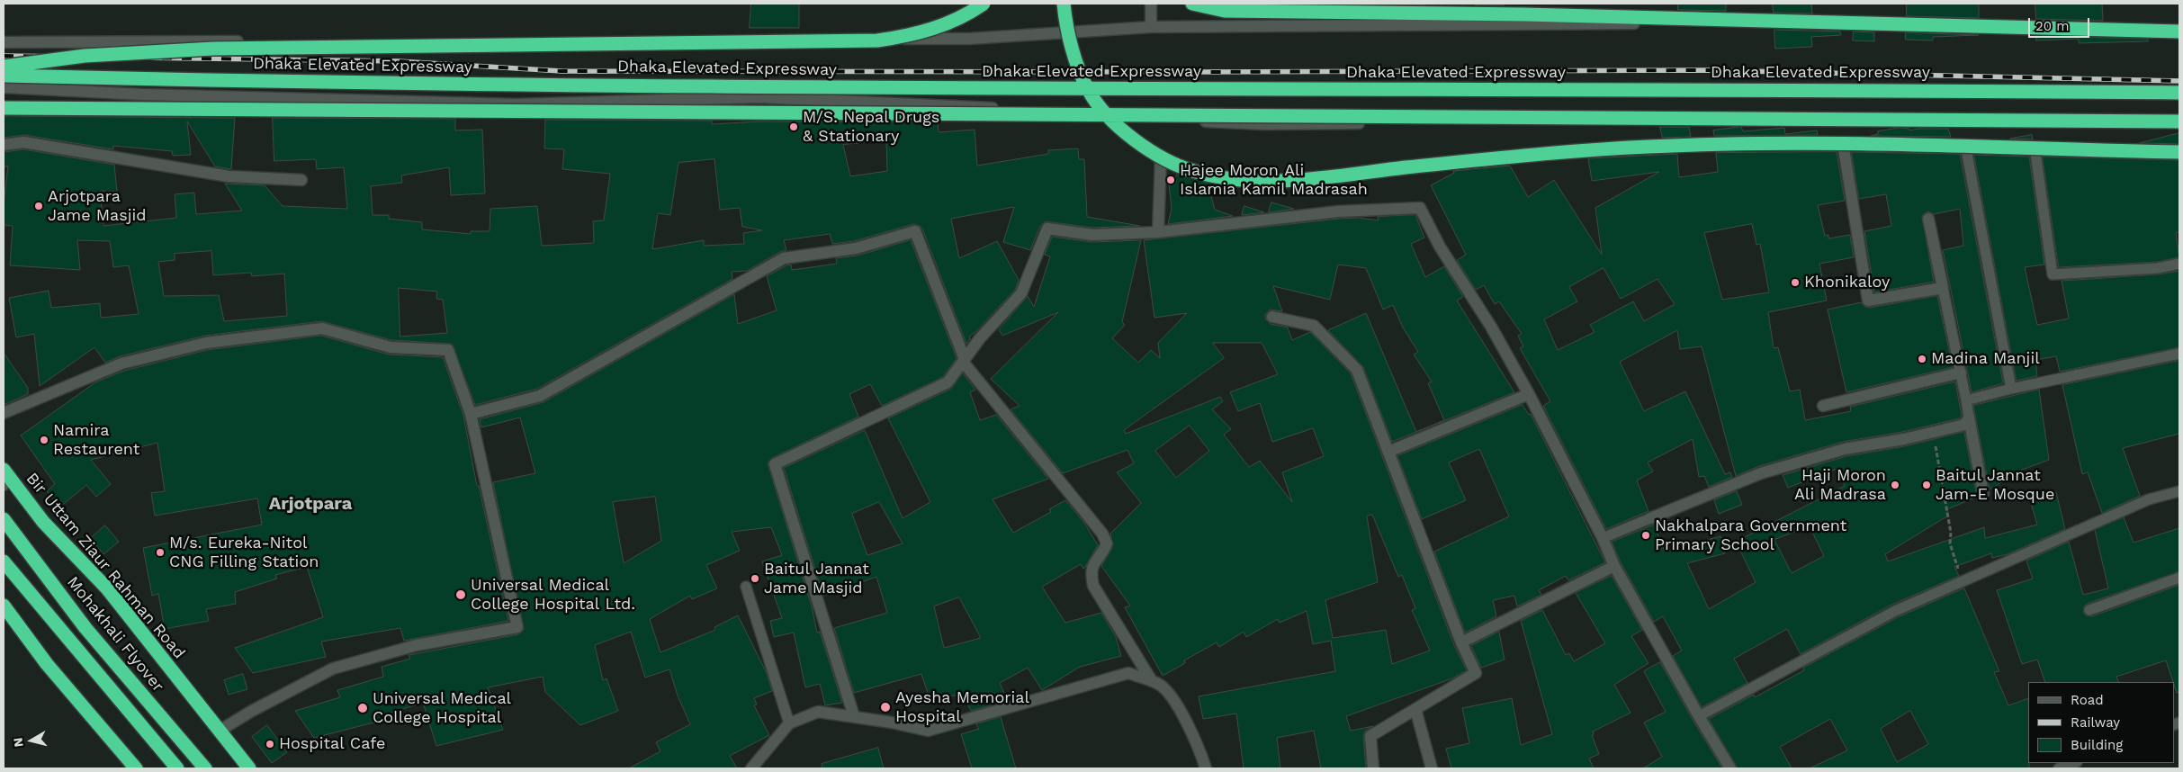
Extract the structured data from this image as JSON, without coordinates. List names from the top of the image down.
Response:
{
  "streets": {
    "highway": ["Dhaka Elevated Expressway", "Bir Uttam Ziaur Rahman Road", "Mohakhali Flyover"]
  },
  "districts": ["Arjotpara"],
  "places": [
    "M/S. Nepal Drugs & Stationary",
    "Hajee Moron Ali Islamia Kamil Madrasah",
    "Arjotpara Jame Masjid",
    "Khonikaloy",
    "Madina Manjil",
    "Namira Restaurent",
    "Haji Moron Ali Madrasa",
    "Baitul Jannat Jam-E Mosque",
    "Nakhalpara Government Primary School",
    "M/s. Eureka-Nitol CNG Filling Station",
    "Baitul Jannat Jame Masjid",
    "Universal Medical College Hospital Ltd.",
    "Ayesha Memorial Hospital",
    "Universal Medical College Hospital",
    "Hospital Cafe"
  ],
  "legend": ["Road", "Railway", "Building"],
  "scale_bar": "20 m",
  "north": "left"
}
